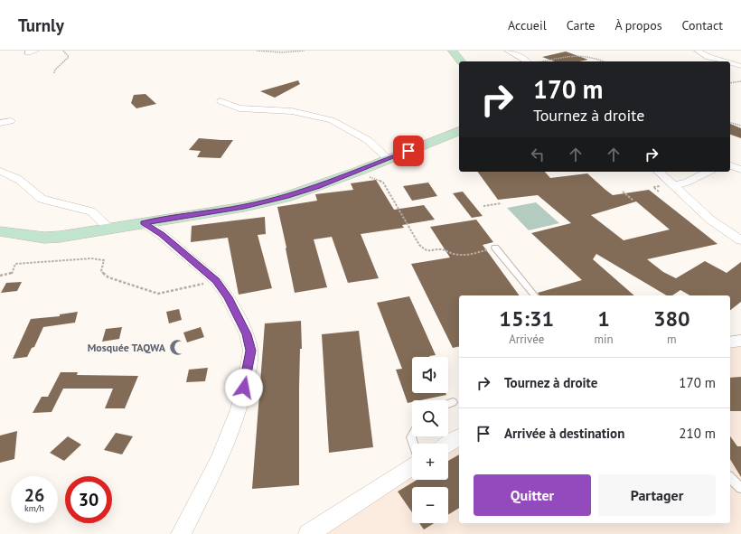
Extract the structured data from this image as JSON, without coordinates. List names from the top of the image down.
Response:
{
  "places": {
    "mosque": ["Mosquée TAQWA"]
  },
  "page": {
    "header": "Turnly",
    "nav": [
      "Accueil",
      "Carte",
      "À propos",
      "Contact"
    ],
    "turn": ["170 m", "Tournez à droite"],
    "eta": [
      "15:31",
      "Arrivée",
      "1",
      "min",
      "380",
      "m"
    ],
    "map_buttons": ["+", "−"],
    "list": [
      {
        "name": "Tournez à droite",
        "value": "170 m"
      },
      {
        "name": "Arrivée à destination",
        "value": "210 m"
      }
    ],
    "buttons": ["Quitter", "Partager"],
    "speed": "26 km/h",
    "limit": "30"
  }
}
